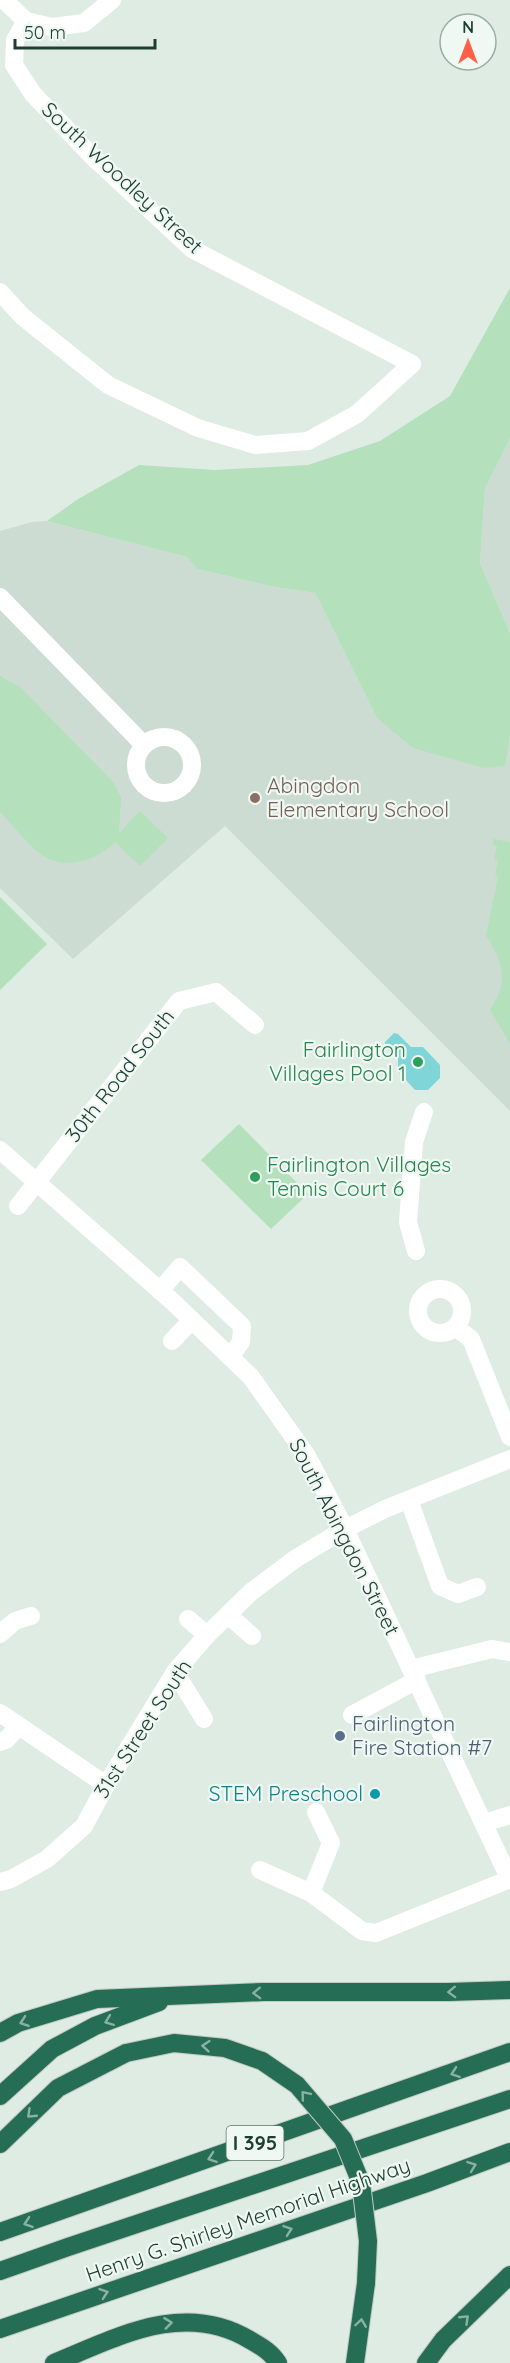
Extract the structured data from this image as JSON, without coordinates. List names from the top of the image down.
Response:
{
  "streets": {
    "highway": ["I 395", "Henry G. Shirley Memorial Highway"],
    "street": [
      "South Woodley Street",
      "30th Road South",
      "South Abingdon Street",
      "31st Street South"
    ]
  },
  "crossings": [
    ["30th Road South", "South Abingdon Street"],
    ["South Abingdon Street", "31st Street South"]
  ],
  "places": [
    "Abingdon Elementary School",
    "Fairlington Villages Pool 1",
    "Fairlington Villages Tennis Court 6",
    "Fairlington Fire Station #7",
    "STEM Preschool"
  ],
  "scale_bar": "50 m",
  "north": "top"
}
